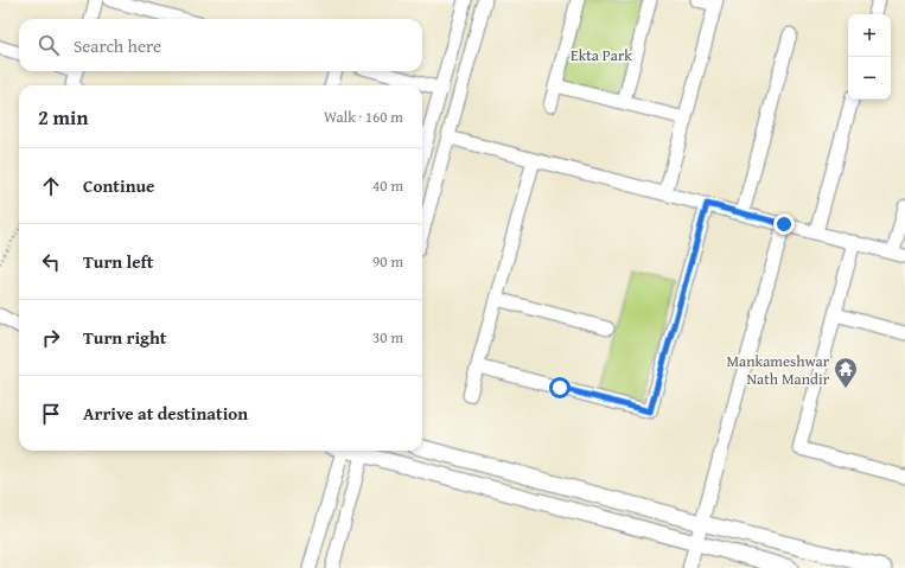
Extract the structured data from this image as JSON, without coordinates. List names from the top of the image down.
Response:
{
  "parks": ["Ekta Park"],
  "places": {
    "temple": ["Mankameshwar Nath Mandir"]
  },
  "page": {
    "map_buttons": ["+", "−"],
    "search": "Search here",
    "heading": ["2 min", "Walk · 160 m"],
    "list": [
      ["Continue", "40 m"],
      ["Turn left", "90 m"],
      ["Turn right", "30 m"],
      "Arrive at destination"
    ]
  }
}
